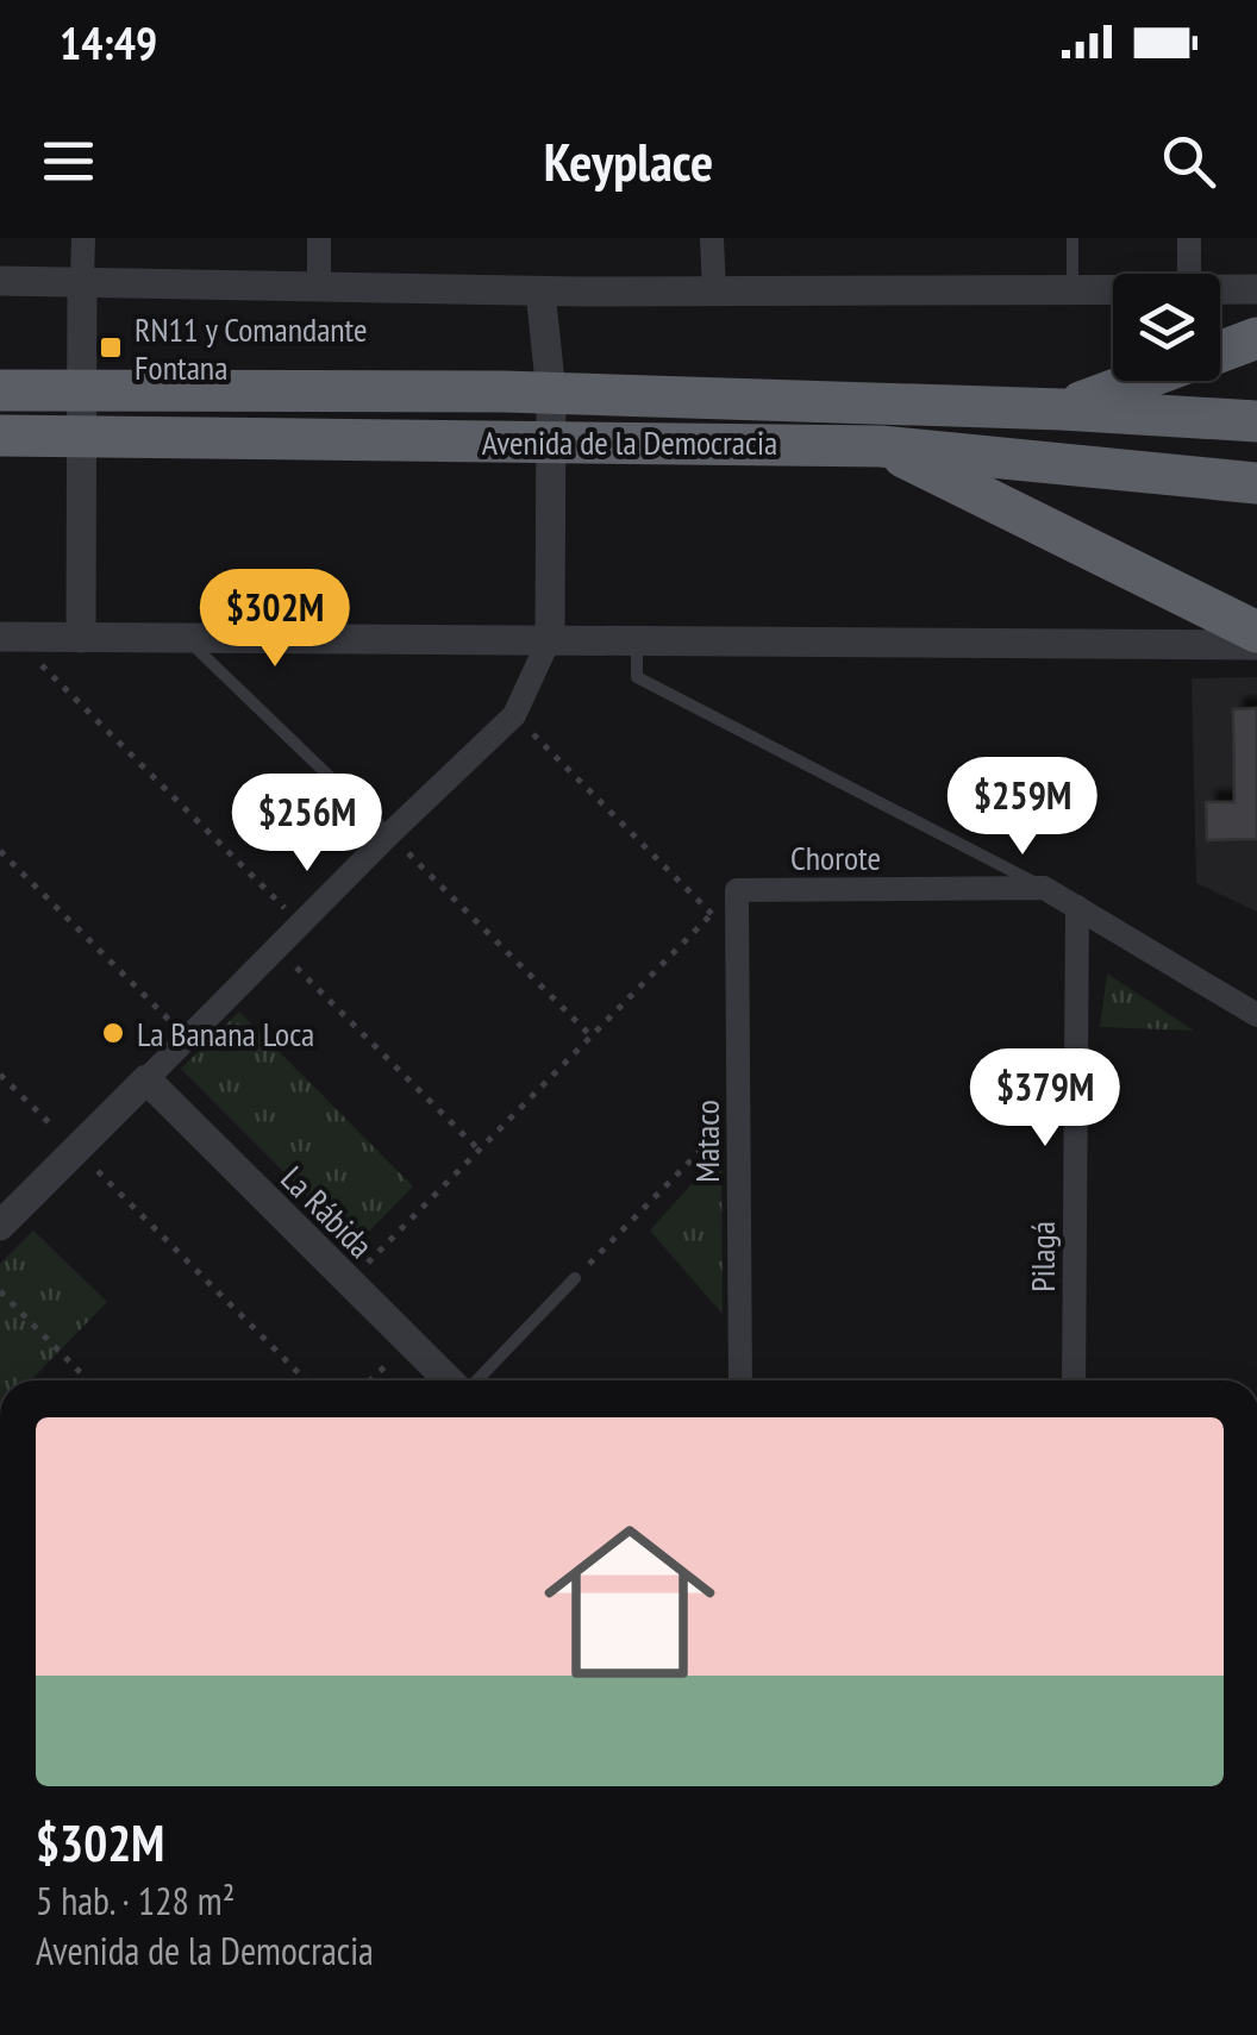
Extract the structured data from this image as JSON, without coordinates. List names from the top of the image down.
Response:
{
  "streets": {
    "highway": ["Avenida de la Democracia"],
    "street": [
      "Chorote",
      "Mataco",
      "La Rábida",
      "Pilagá"
    ]
  },
  "crossings": [
    ["Chorote", "Mataco"]
  ],
  "places": {
    "transit": ["RN11 y Comandante Fontana"],
    "other": ["La Banana Loca"]
  },
  "page": {
    "status": "14:49",
    "header": "Keyplace",
    "price": [
      "$302M",
      "$259M",
      "$256M",
      "$379M"
    ],
    "list": [
      {
        "name": "$302M",
        "note": "5 hab. · 128 m² · Avenida de la Democracia"
      }
    ]
  }
}
